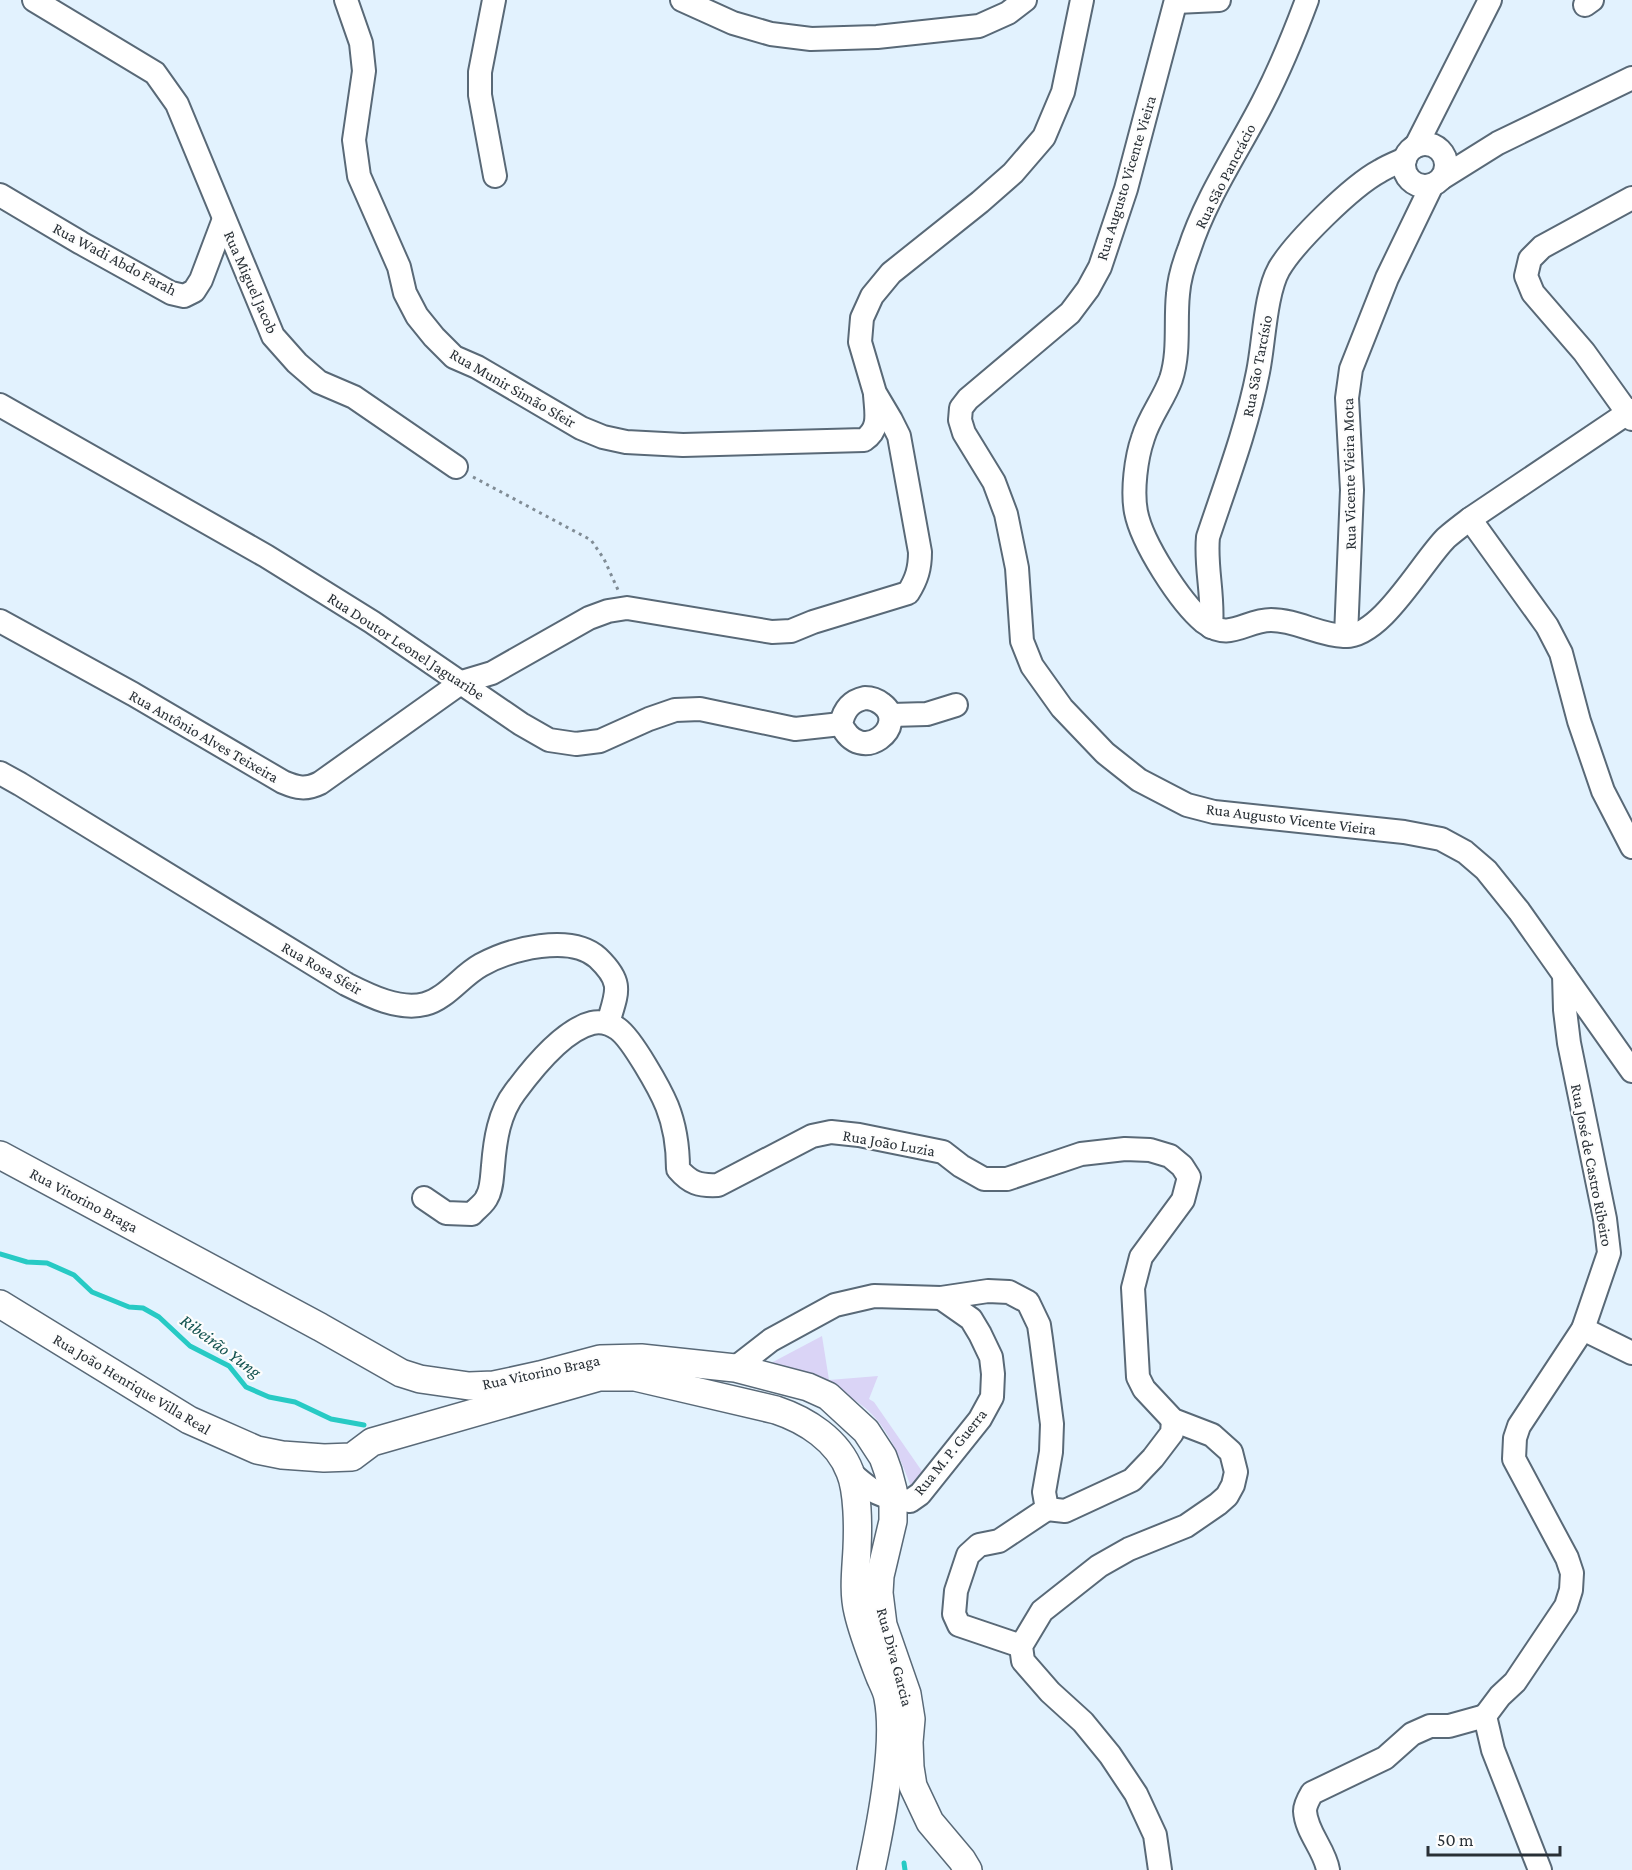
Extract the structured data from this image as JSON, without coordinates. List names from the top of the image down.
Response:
{
  "streets": {
    "main road": ["Rua Vitorino Braga", "Rua João Henrique Villa Real", "Rua Diva Garcia"],
    "street": [
      "Rua São Pancrácio",
      "Rua Augusto Vicente Vieira",
      "Rua Wadi Abdo Farah",
      "Rua Miguel Jacob",
      "Rua São Tarcísio",
      "Rua Munir Simão Sfeir",
      "Rua Vicente Vieira Mota",
      "Rua Doutor Leonel Jaguaribe",
      "Rua Antônio Alves Teixeira",
      "Rua Rosa Sfeir",
      "Rua João Luzia",
      "Rua José de Castro Ribeiro",
      "Rua M. P. Guerra"
    ]
  },
  "crossings": [
    ["Rua São Pancrácio", "Rua São Tarcísio"],
    ["Rua Augusto Vicente Vieira", "Rua José de Castro Ribeiro"],
    ["Rua Wadi Abdo Farah", "Rua Miguel Jacob"],
    ["Rua São Tarcísio", "Rua Vicente Vieira Mota"],
    ["Rua Doutor Leonel Jaguaribe", "Rua Antônio Alves Teixeira"],
    ["Rua Rosa Sfeir", "Rua João Luzia"],
    ["Rua Vitorino Braga", "Rua M. P. Guerra"],
    ["Rua Vitorino Braga", "Rua Diva Garcia"],
    ["Rua M. P. Guerra", "Rua Diva Garcia"]
  ],
  "water": ["Ribeirão Yung"],
  "scale_bar": "50 m"
}
